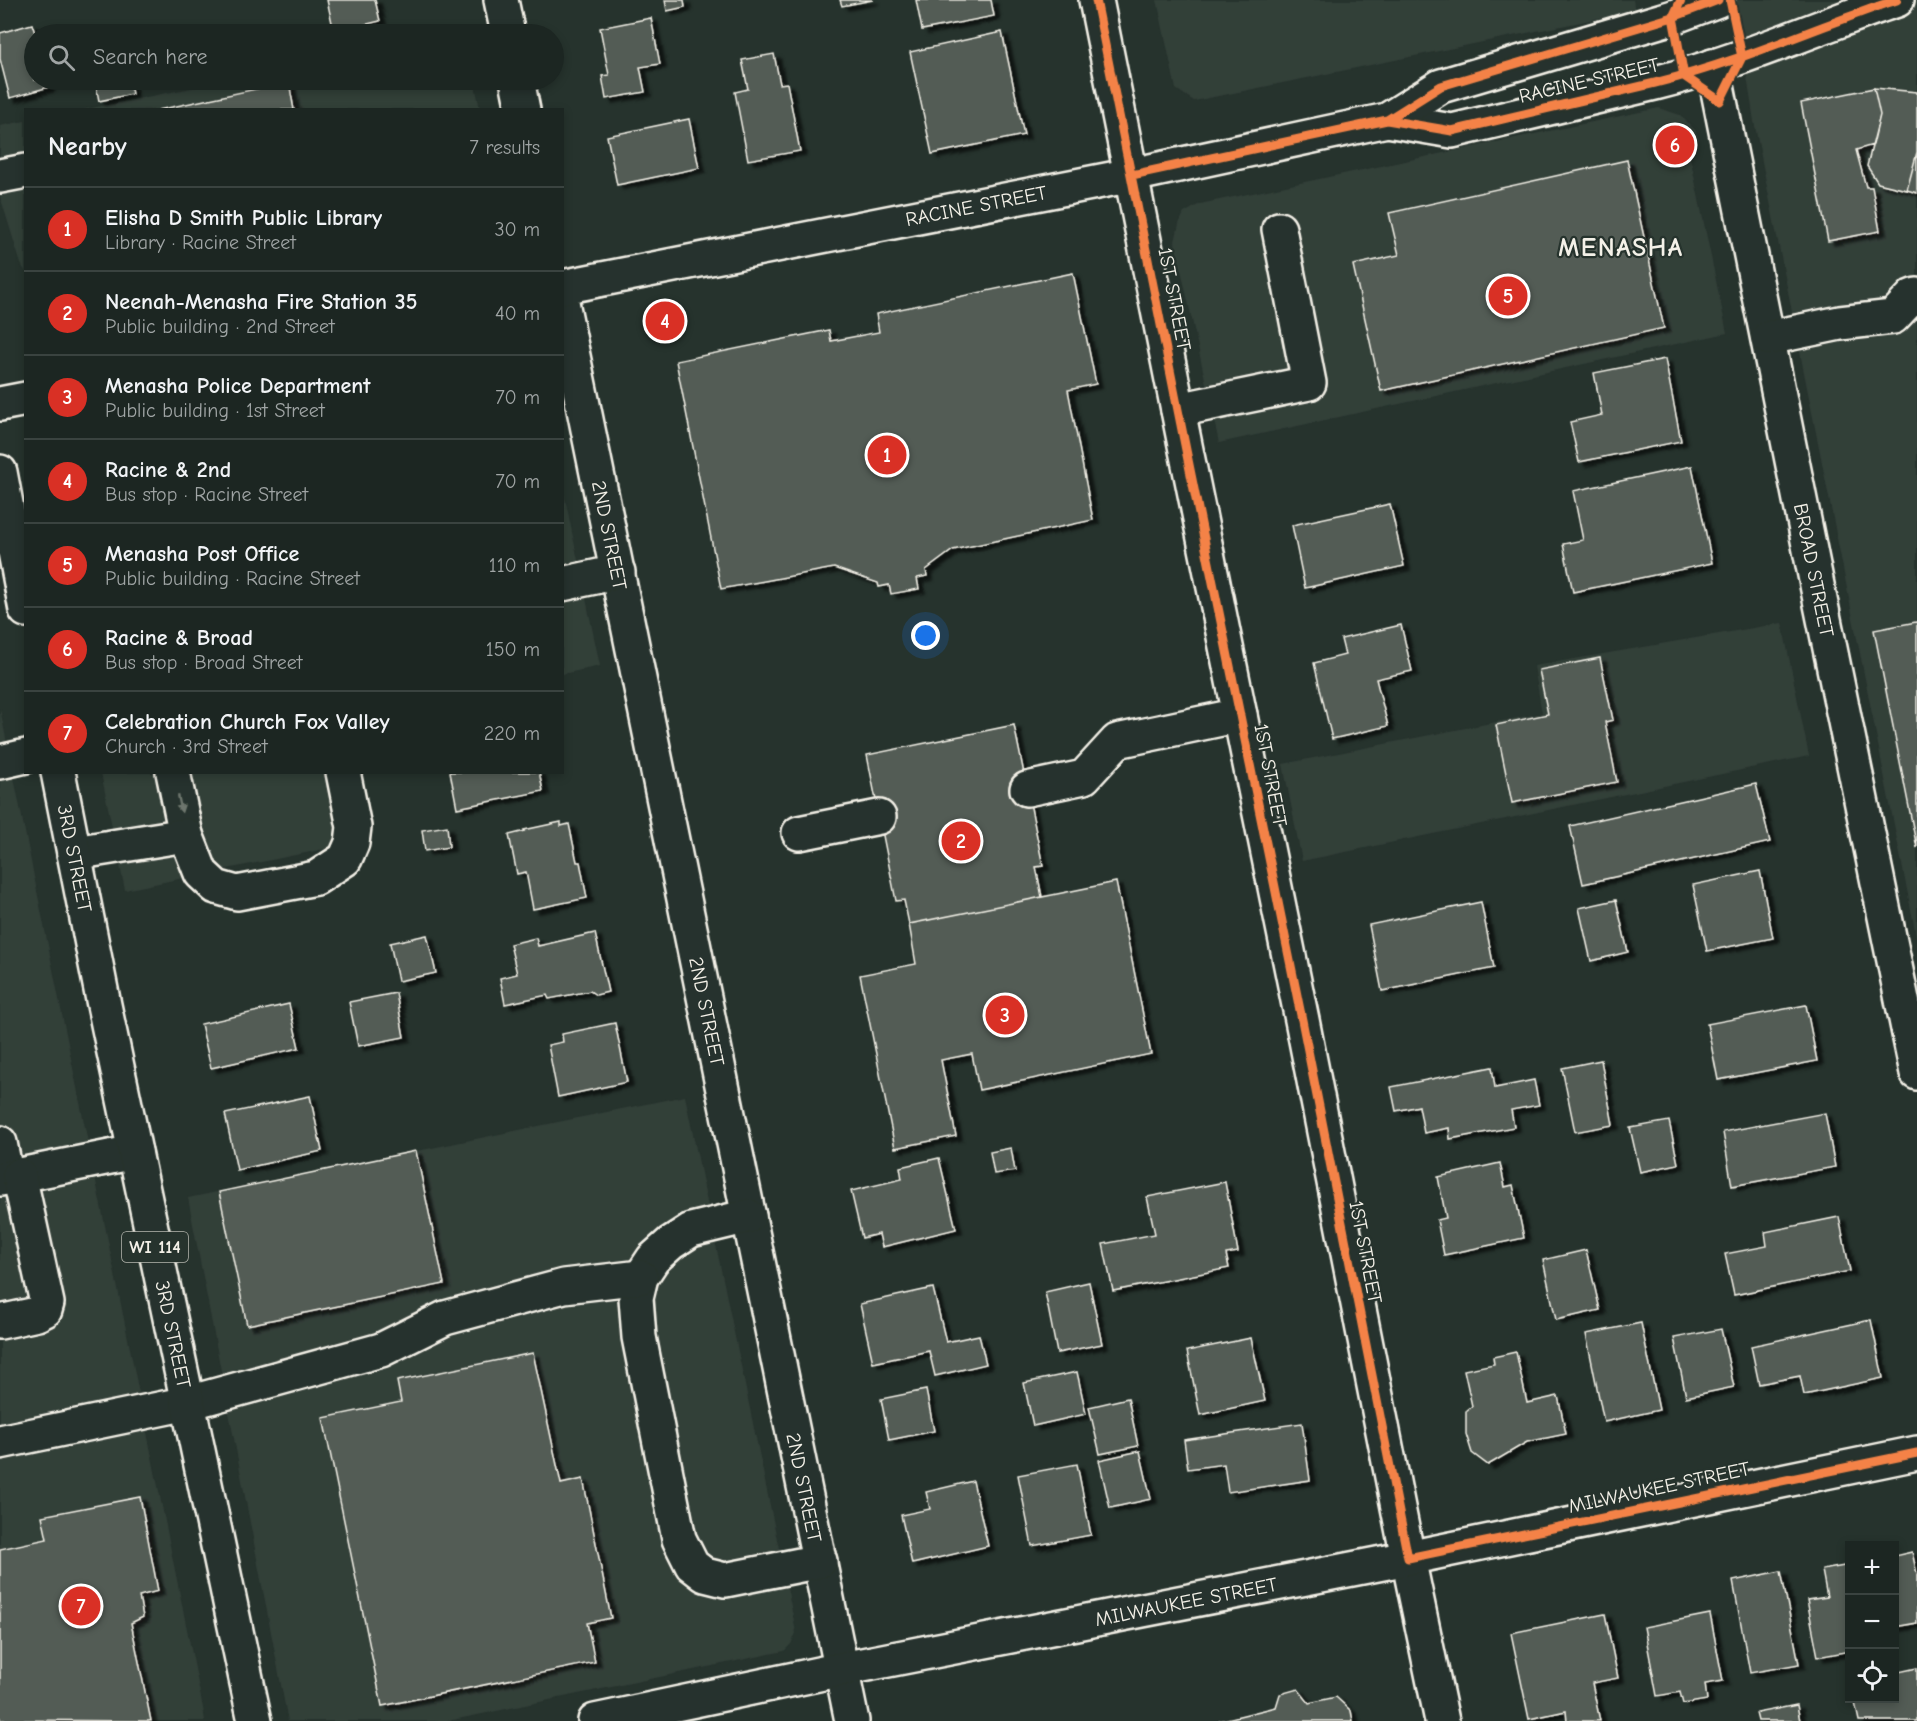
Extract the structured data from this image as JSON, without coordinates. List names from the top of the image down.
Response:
{
  "streets": {
    "street": [
      "RACINE STREET",
      "1ST STREET",
      "2ND STREET",
      "BROAD STREET",
      "3RD STREET",
      "WI 114",
      "MILWAUKEE STREET"
    ]
  },
  "crossings": [
    ["RACINE STREET", "1ST STREET"],
    ["RACINE STREET", "BROAD STREET"],
    ["1ST STREET", "MILWAUKEE STREET"],
    ["2ND STREET", "MILWAUKEE STREET"]
  ],
  "districts": ["MENASHA"],
  "page": {
    "search": "Search here",
    "heading": ["Nearby", "7 results"],
    "pins": [
      "6",
      "5",
      "4",
      "1",
      "2",
      "3",
      "7"
    ],
    "list": [
      {
        "mark": "1",
        "name": "Elisha D Smith Public Library",
        "note": "Library · Racine Street",
        "value": "30 m"
      },
      {
        "mark": "2",
        "name": "Neenah-Menasha Fire Station 35",
        "note": "Public building · 2nd Street",
        "value": "40 m"
      },
      {
        "mark": "3",
        "name": "Menasha Police Department",
        "note": "Public building · 1st Street",
        "value": "70 m"
      },
      {
        "mark": "4",
        "name": "Racine & 2nd",
        "note": "Bus stop · Racine Street",
        "value": "70 m"
      },
      {
        "mark": "5",
        "name": "Menasha Post Office",
        "note": "Public building · Racine Street",
        "value": "110 m"
      },
      {
        "mark": "6",
        "name": "Racine & Broad",
        "note": "Bus stop · Broad Street",
        "value": "150 m"
      },
      {
        "mark": "7",
        "name": "Celebration Church Fox Valley",
        "note": "Church · 3rd Street",
        "value": "220 m"
      }
    ],
    "map_buttons": ["+", "−"]
  }
}
